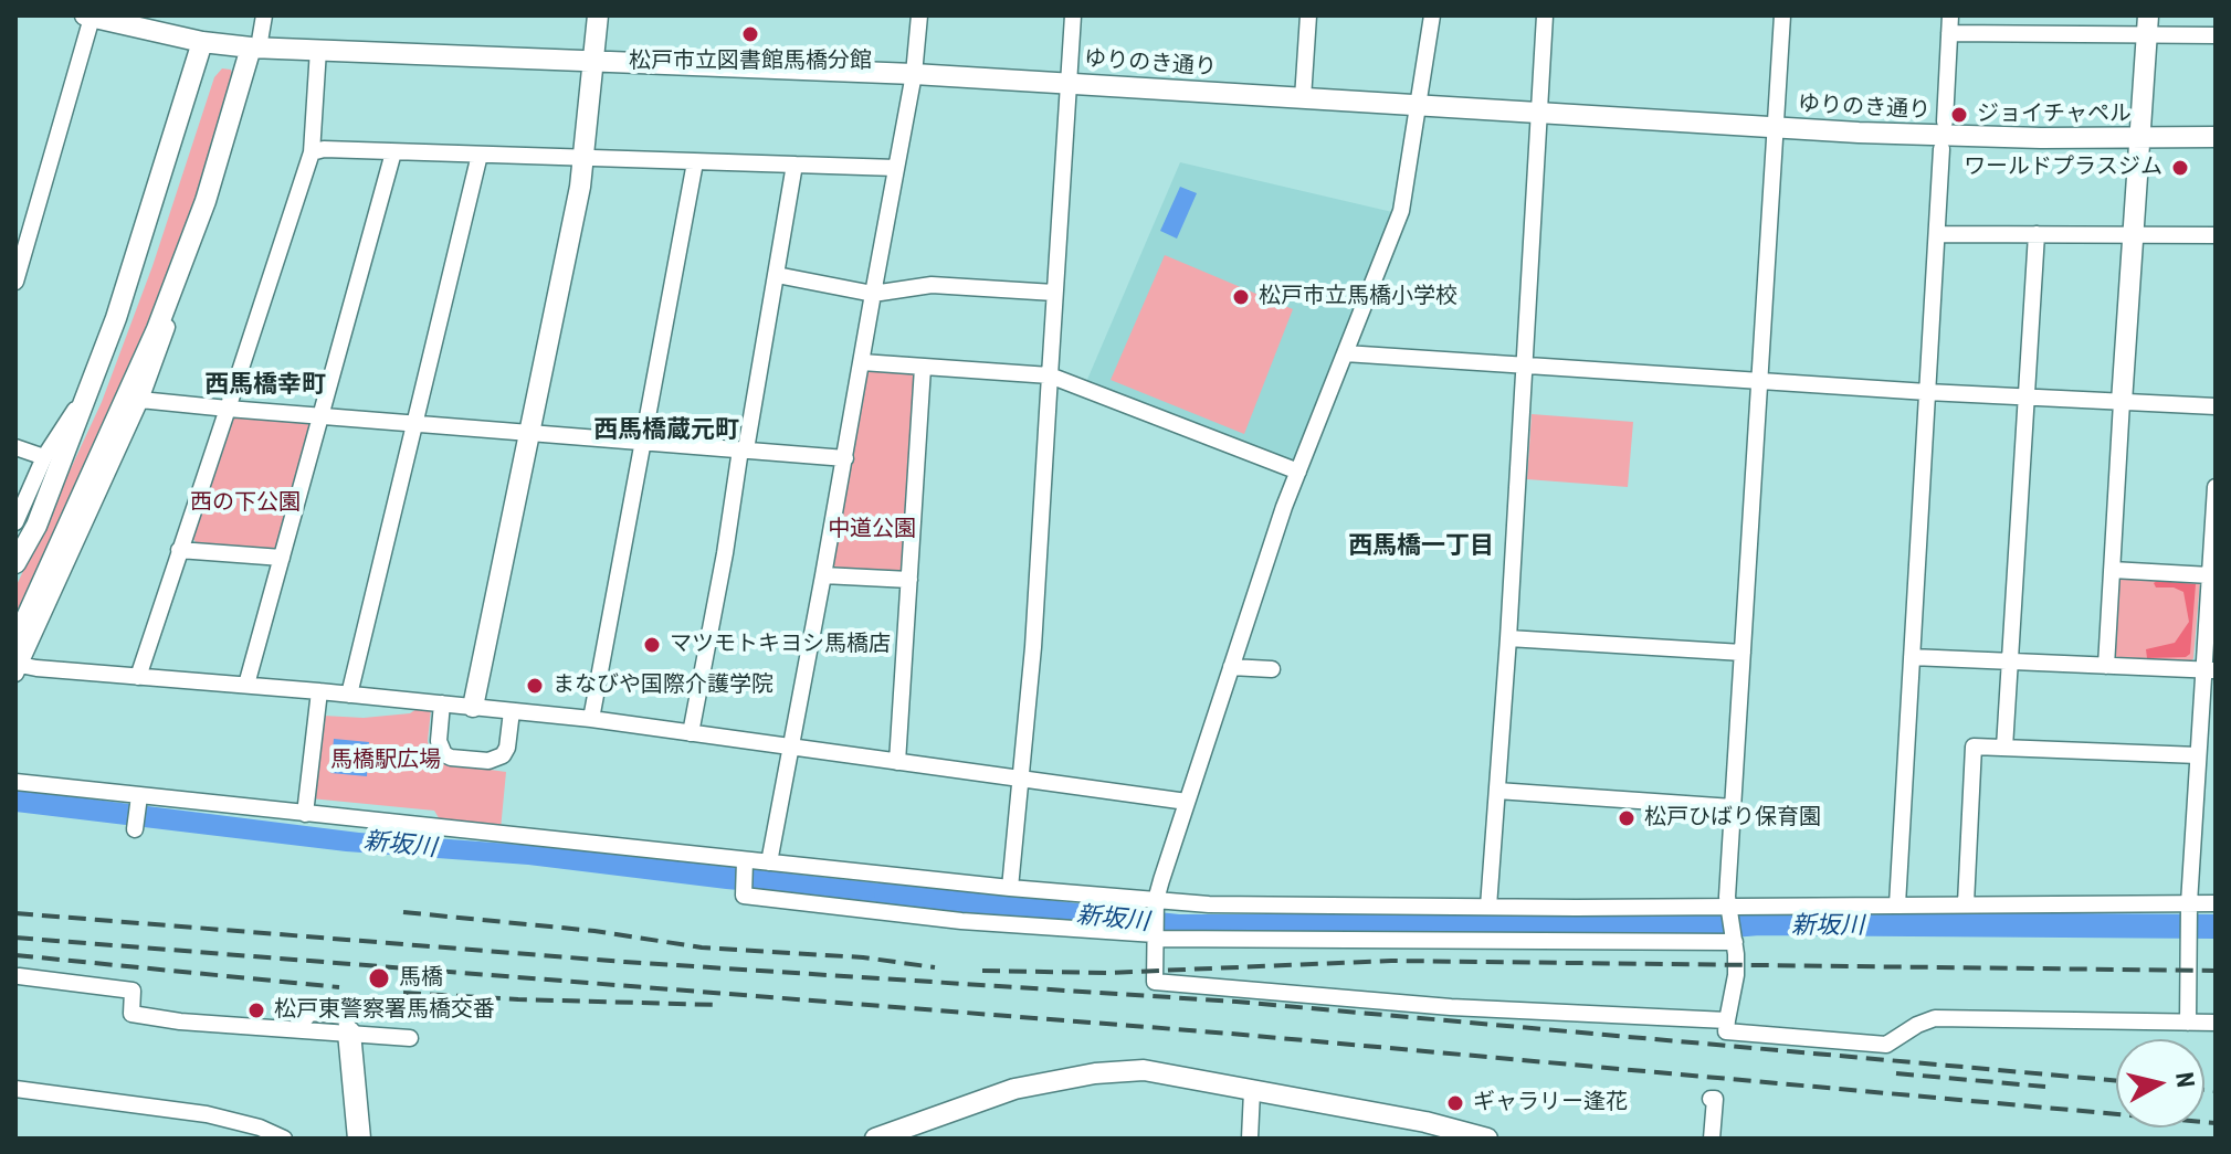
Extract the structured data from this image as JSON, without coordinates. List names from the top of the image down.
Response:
{
  "streets": {
    "street": ["ゆりのき通り"]
  },
  "districts": ["西馬橋幸町", "西馬橋蔵元町", "西馬橋一丁目"],
  "water": ["新坂川"],
  "parks": ["西の下公園", "中道公園", "馬橋駅広場"],
  "places": [
    "松戸市立図書館馬橋分館",
    "ジョイチャペル",
    "ワールドプラスジム",
    "松戸市立馬橋小学校",
    "マツモトキヨシ馬橋店",
    "まなびや国際介護学院",
    "松戸ひばり保育園",
    "馬橋",
    "松戸東警察署馬橋交番",
    "ギャラリー逢花"
  ],
  "north": "right"
}
